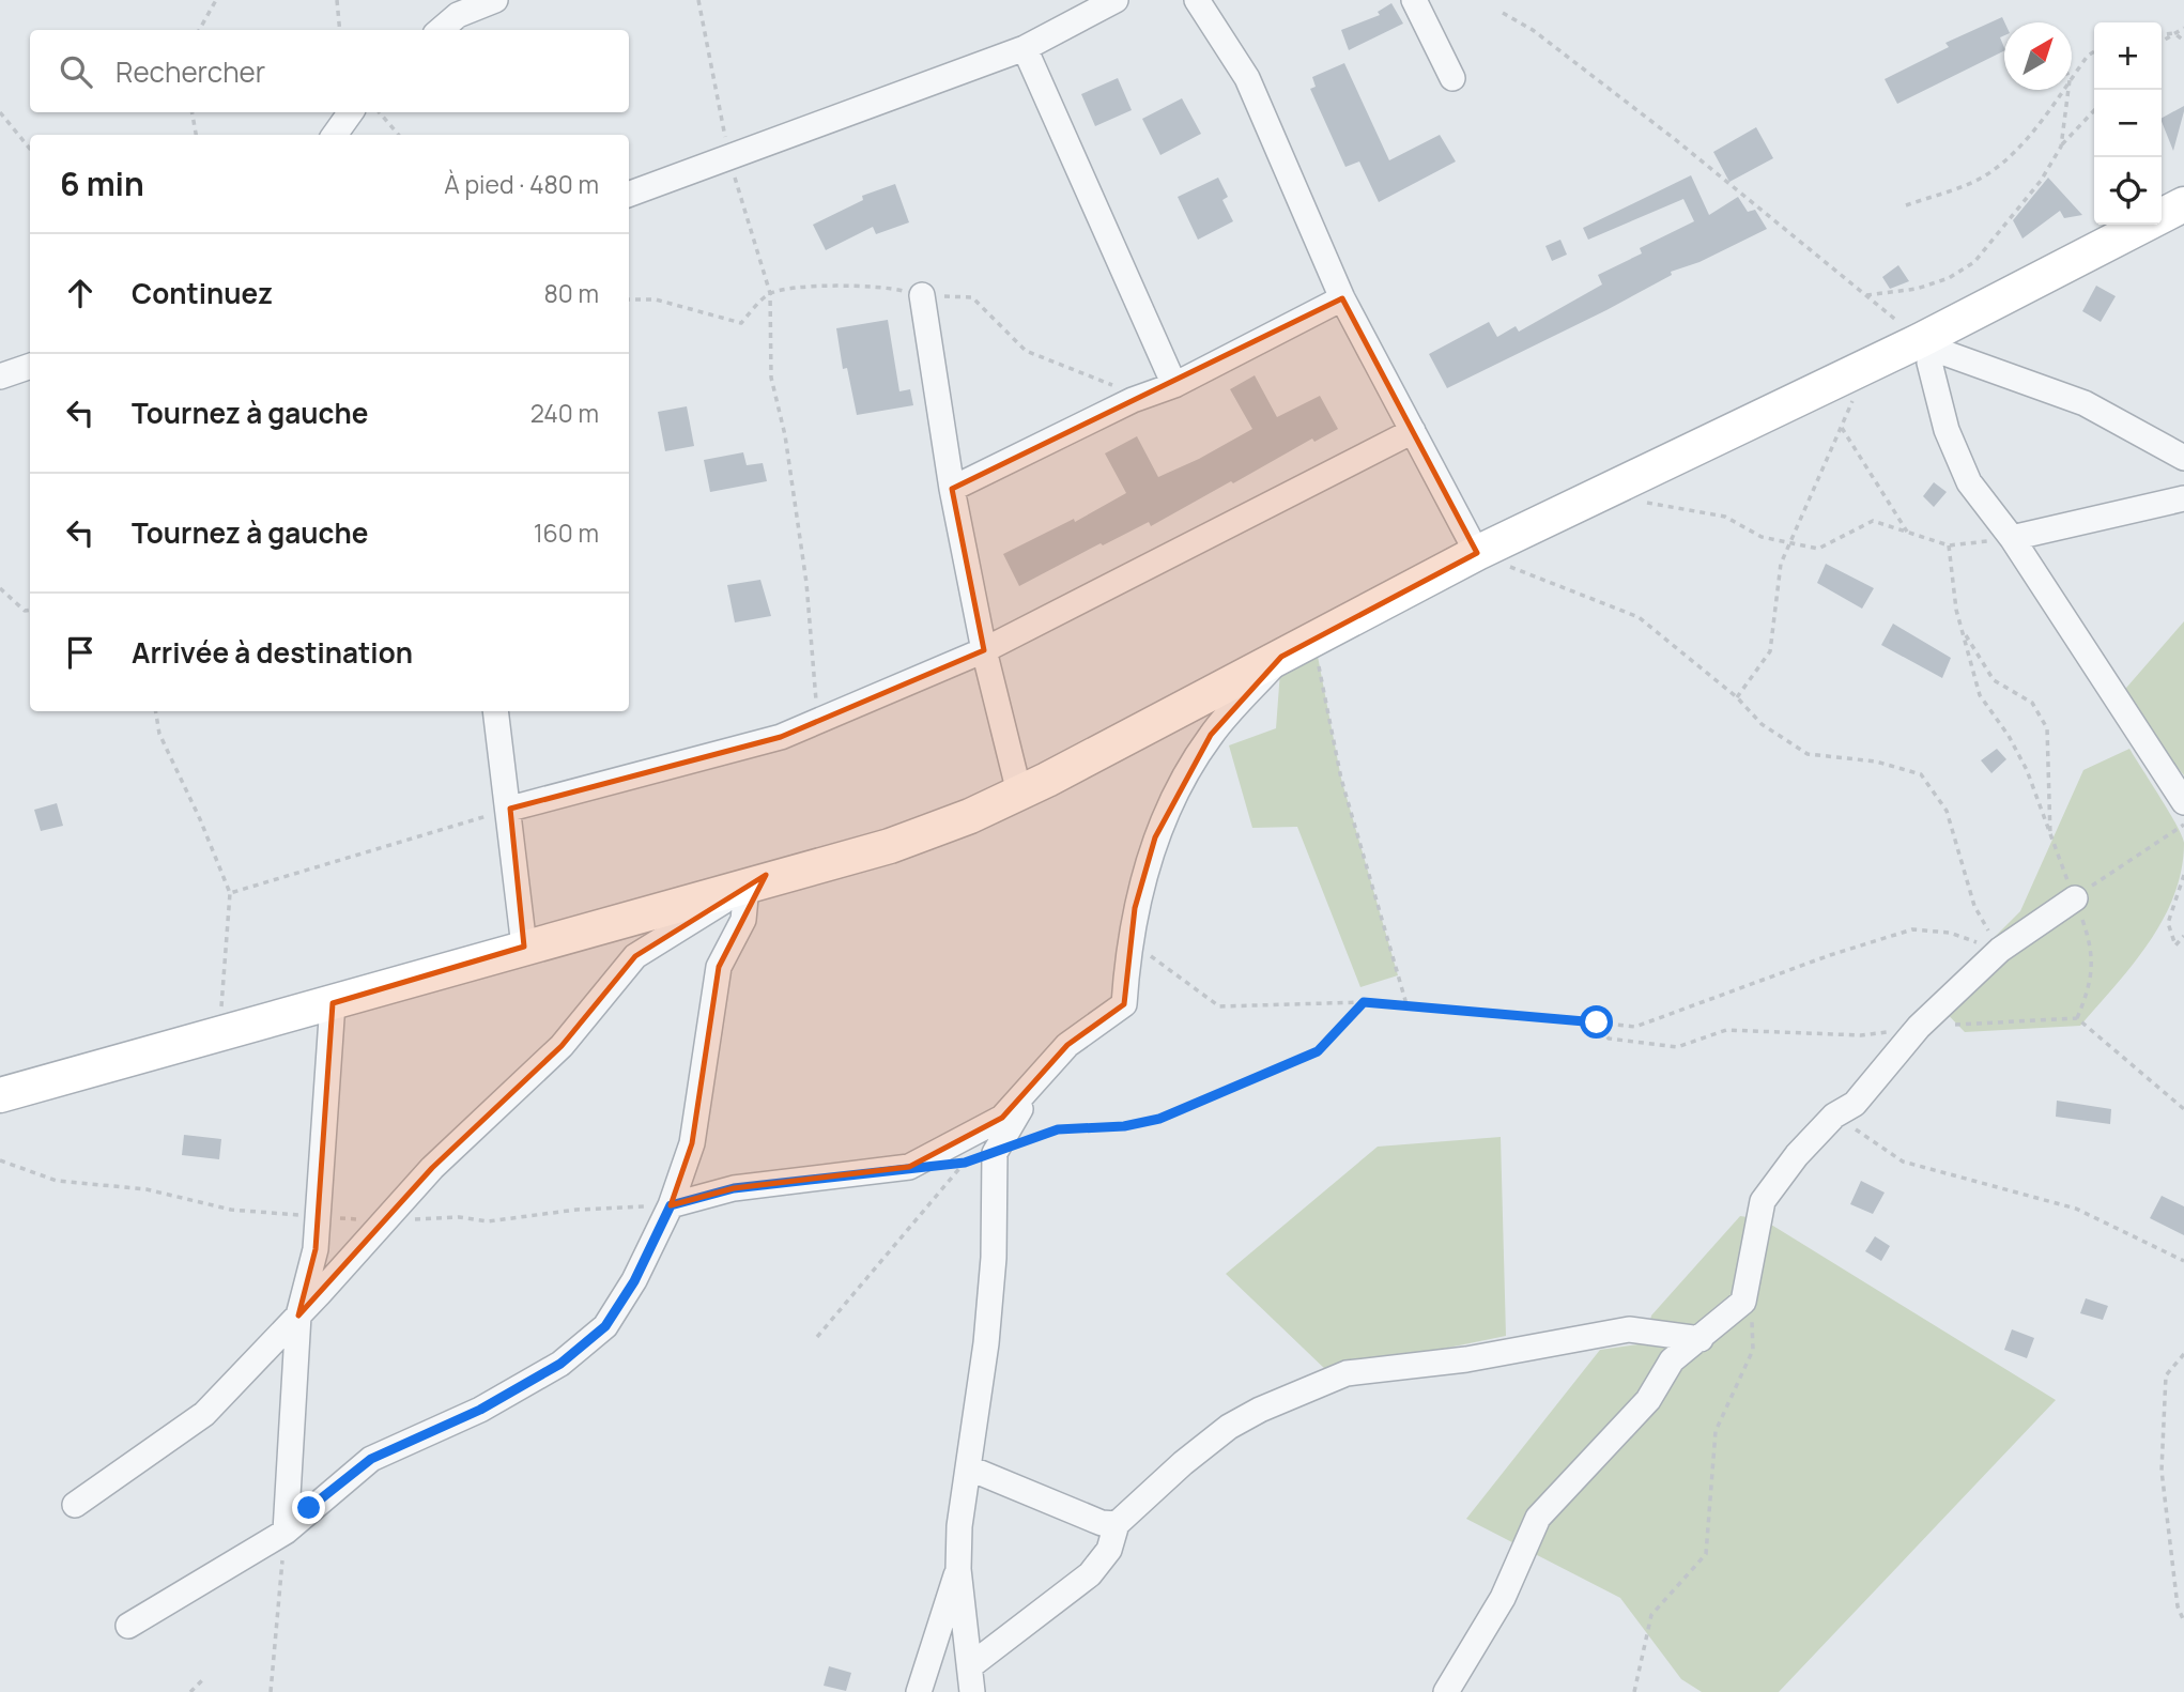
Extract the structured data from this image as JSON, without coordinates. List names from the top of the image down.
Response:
{
  "north": "top right",
  "page": {
    "map_buttons": ["+", "−"],
    "search": "Rechercher",
    "heading": ["6 min", "À pied · 480 m"],
    "list": [
      ["Continuez", "80 m"],
      ["Tournez à gauche", "240 m"],
      ["Tournez à gauche", "160 m"],
      "Arrivée à destination"
    ]
  }
}
